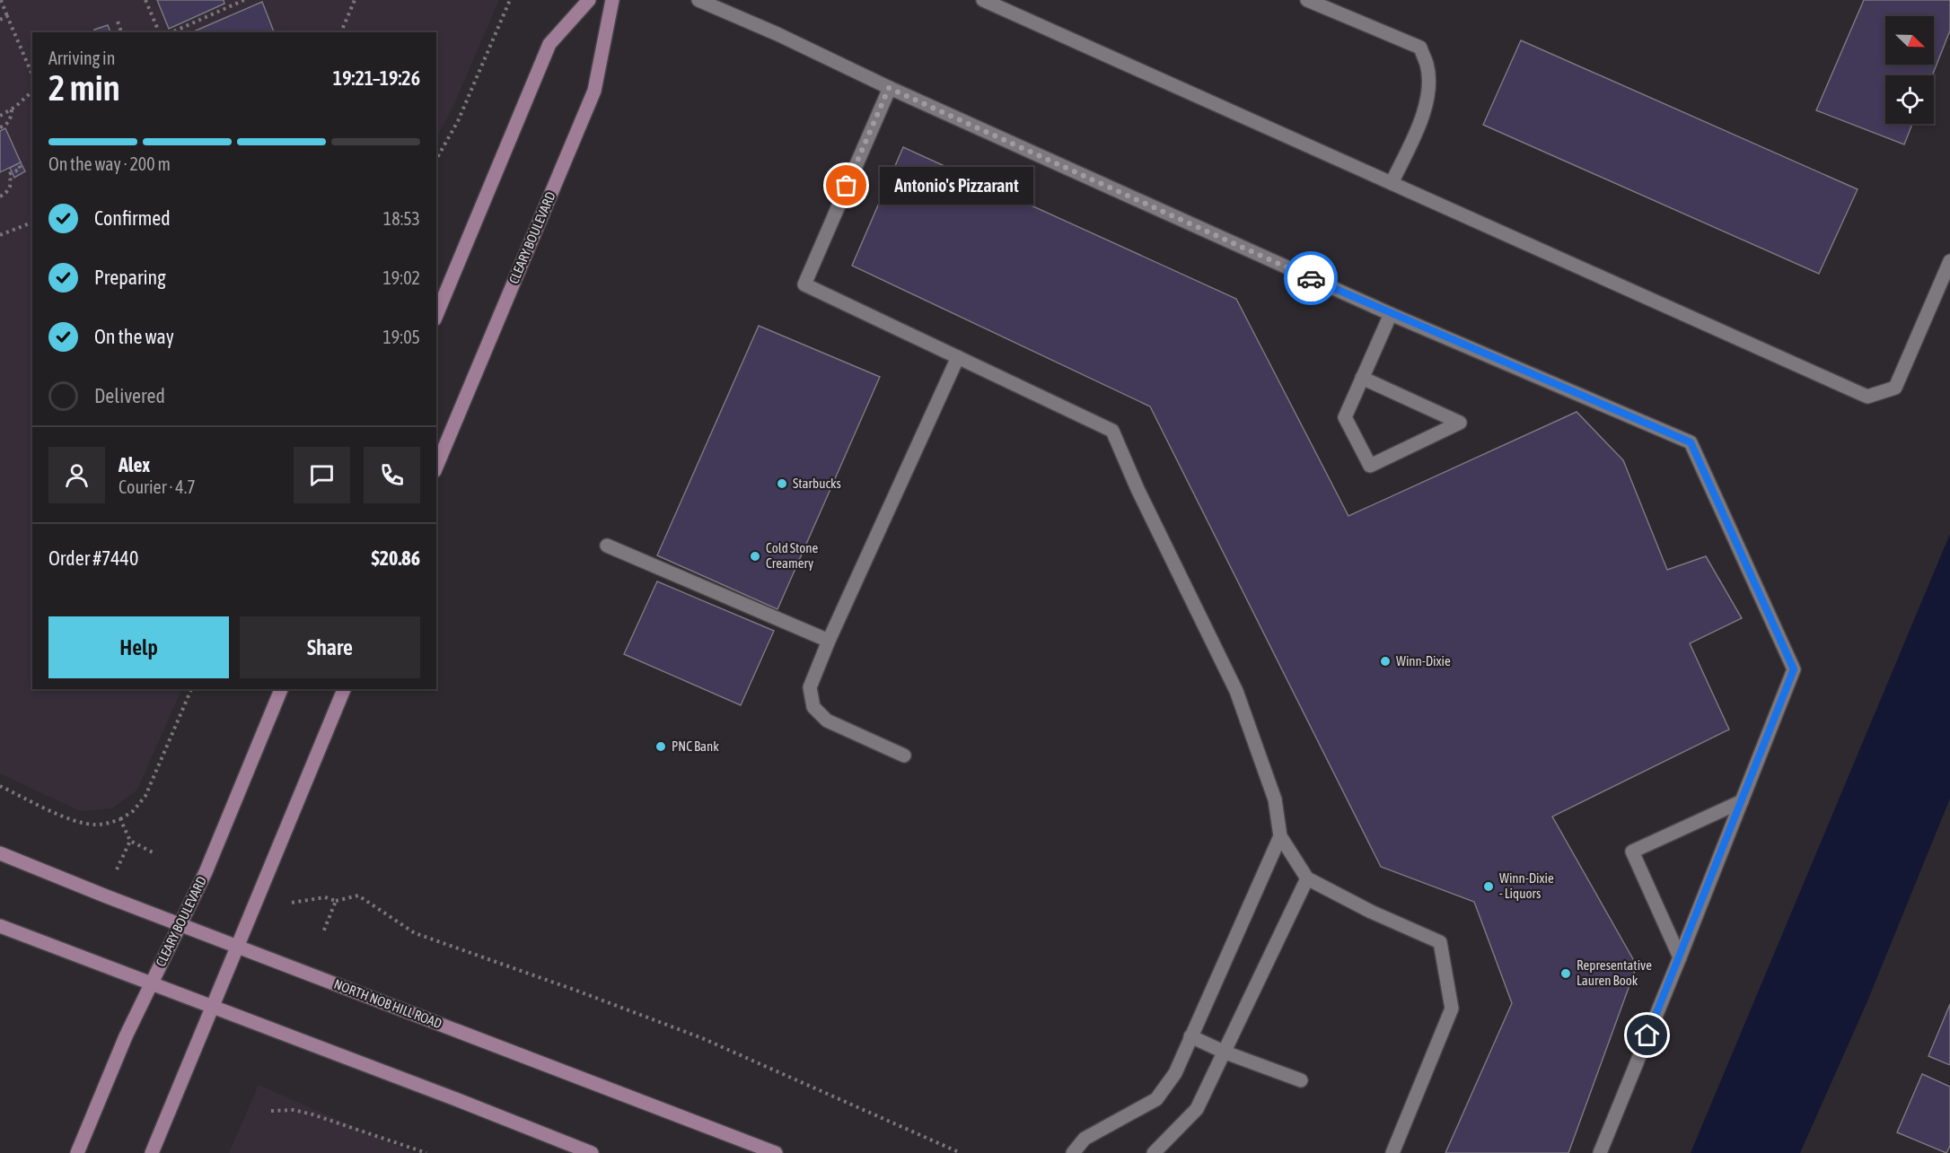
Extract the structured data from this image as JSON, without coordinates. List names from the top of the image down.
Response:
{
  "streets": {
    "street": ["CLEARY BOULEVARD", "NORTH NOB HILL ROAD"]
  },
  "crossings": [
    ["CLEARY BOULEVARD", "NORTH NOB HILL ROAD"]
  ],
  "places": [
    "Antonio's Pizzarant",
    "Starbucks",
    "Cold Stone Creamery",
    "Winn-Dixie",
    "PNC Bank",
    "Winn-Dixie - Liquors",
    "Representative Lauren Book"
  ],
  "north": "bottom right",
  "page": {
    "heading": ["2 min", "Arriving in", "19:21–19:26"],
    "panel": [
      "Alex",
      "Courier · 4.7",
      "Order #7440",
      "$20.86"
    ],
    "bar": "On the way · 200 m",
    "bubble": "Antonio's Pizzarant",
    "list": [
      ["Confirmed", "18:53"],
      ["Preparing", "19:02"],
      ["On the way", "19:05"],
      "Delivered"
    ],
    "buttons": ["Help", "Share"]
  }
}
